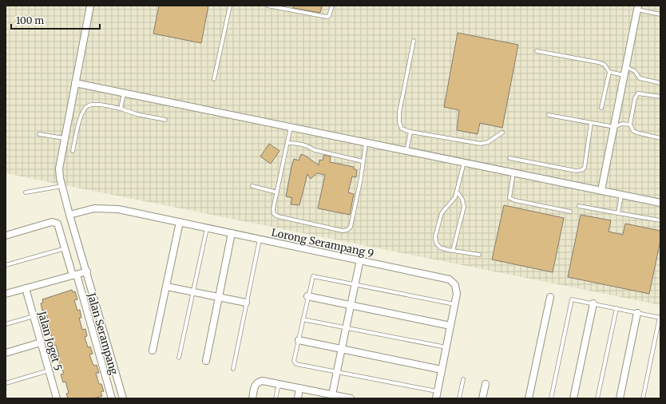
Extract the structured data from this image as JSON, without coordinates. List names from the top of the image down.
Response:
{
  "streets": {
    "street": ["Lorong Serampang 9", "Jalan Serampang", "Jalan Joget 5"]
  },
  "scale_bar": "100 m"
}
